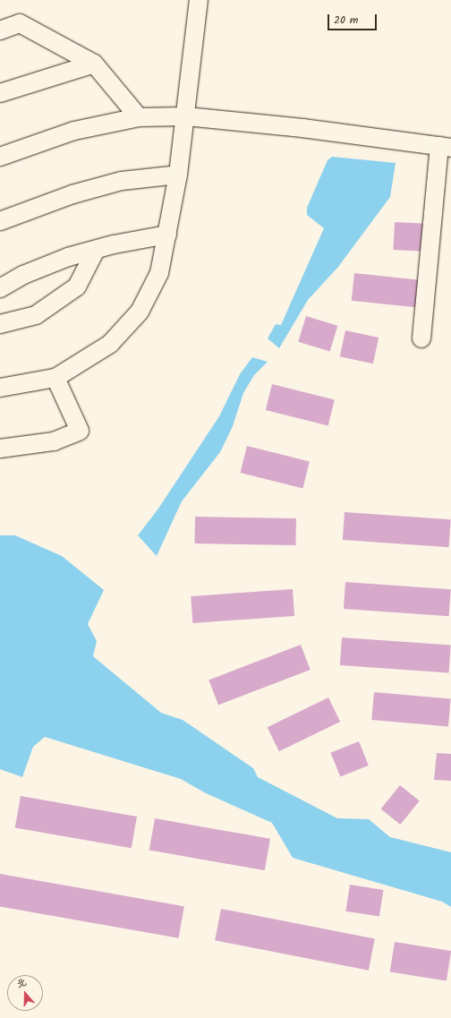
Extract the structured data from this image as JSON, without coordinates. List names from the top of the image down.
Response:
{
  "scale_bar": "20 m",
  "north": "top"
}
